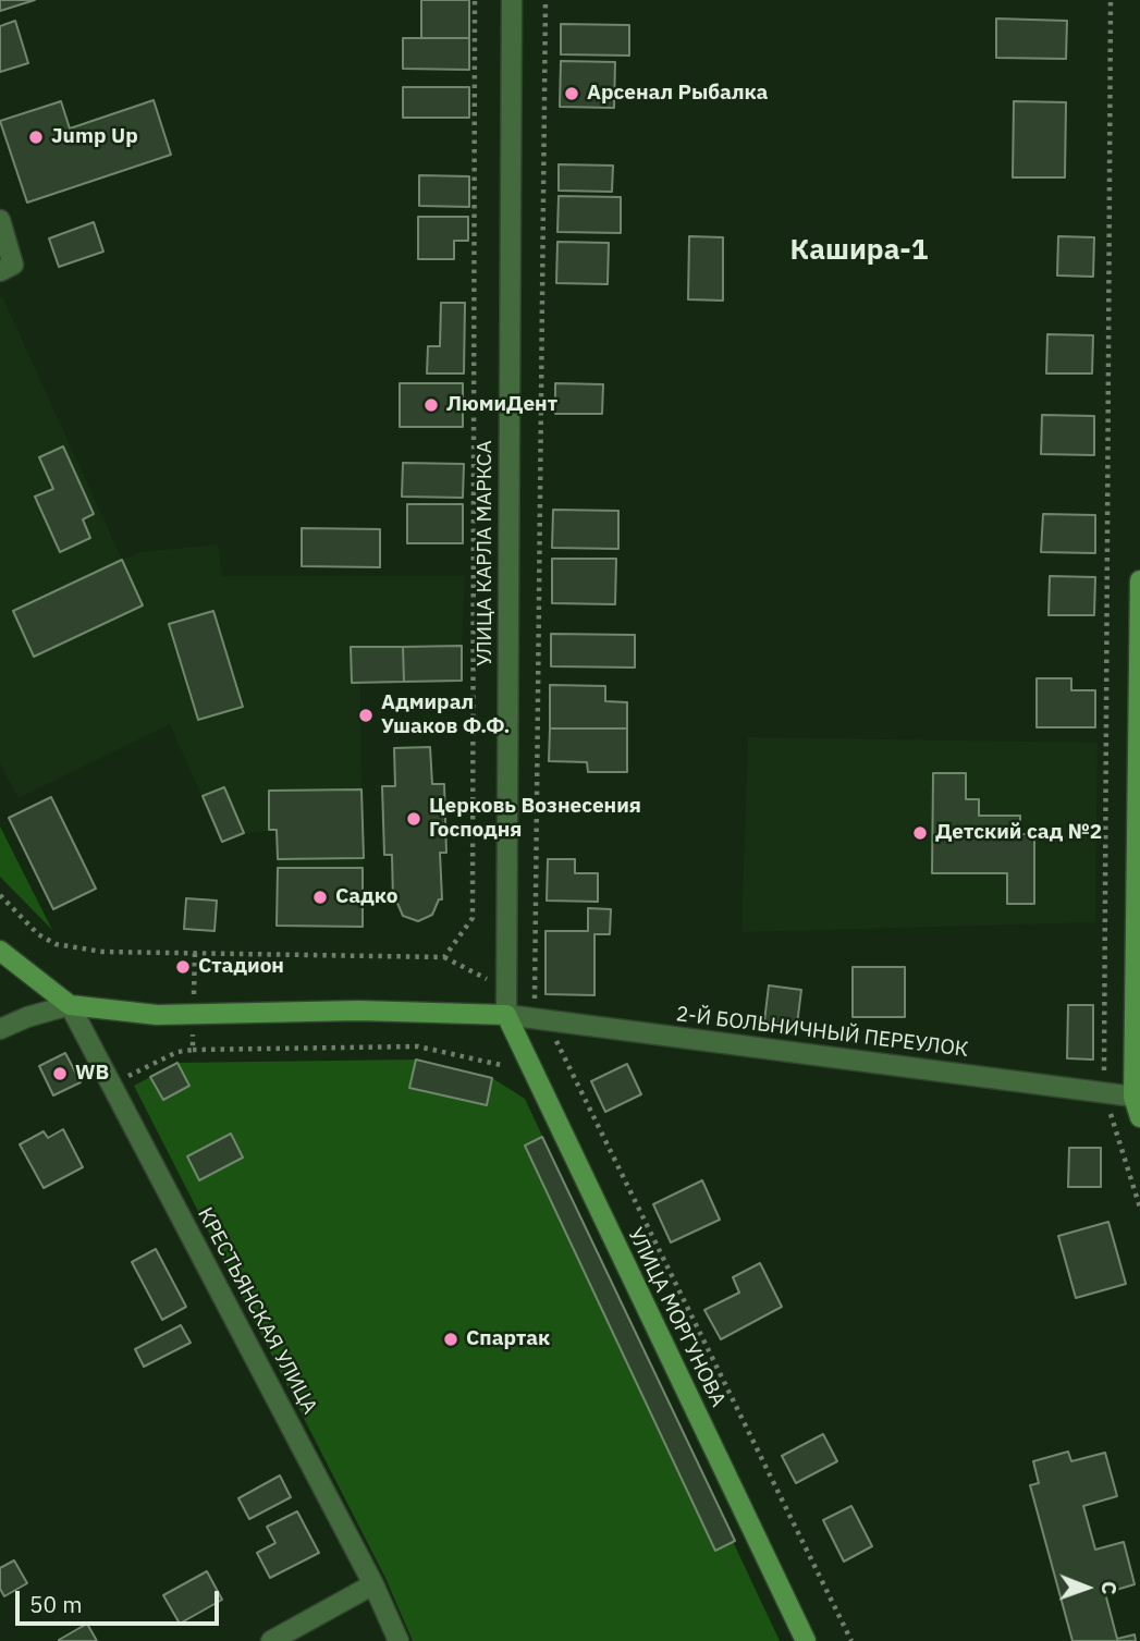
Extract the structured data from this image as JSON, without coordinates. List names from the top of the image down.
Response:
{
  "streets": {
    "main road": ["УЛИЦА МОРГУНОВА"],
    "street": ["УЛИЦА КАРЛА МАРКСА", "2-Й БОЛЬНИЧНЫЙ ПЕРЕУЛОК", "КРЕСТЬЯНСКАЯ УЛИЦА"]
  },
  "crossings": [
    ["УЛИЦА КАРЛА МАРКСА", "2-Й БОЛЬНИЧНЫЙ ПЕРЕУЛОК"],
    ["УЛИЦА КАРЛА МАРКСА", "УЛИЦА МОРГУНОВА"],
    ["2-Й БОЛЬНИЧНЫЙ ПЕРЕУЛОК", "УЛИЦА МОРГУНОВА"]
  ],
  "districts": ["Кашира-1"],
  "places": [
    "Арсенал Рыбалка",
    "Jump Up",
    "ЛюмиДент",
    "Адмирал Ушаков Ф.Ф.",
    "Церковь Вознесения Господня",
    "Детский сад №2",
    "Садко",
    "Стадион",
    "WB",
    "Спартак"
  ],
  "scale_bar": "50 m",
  "north": "right"
}
